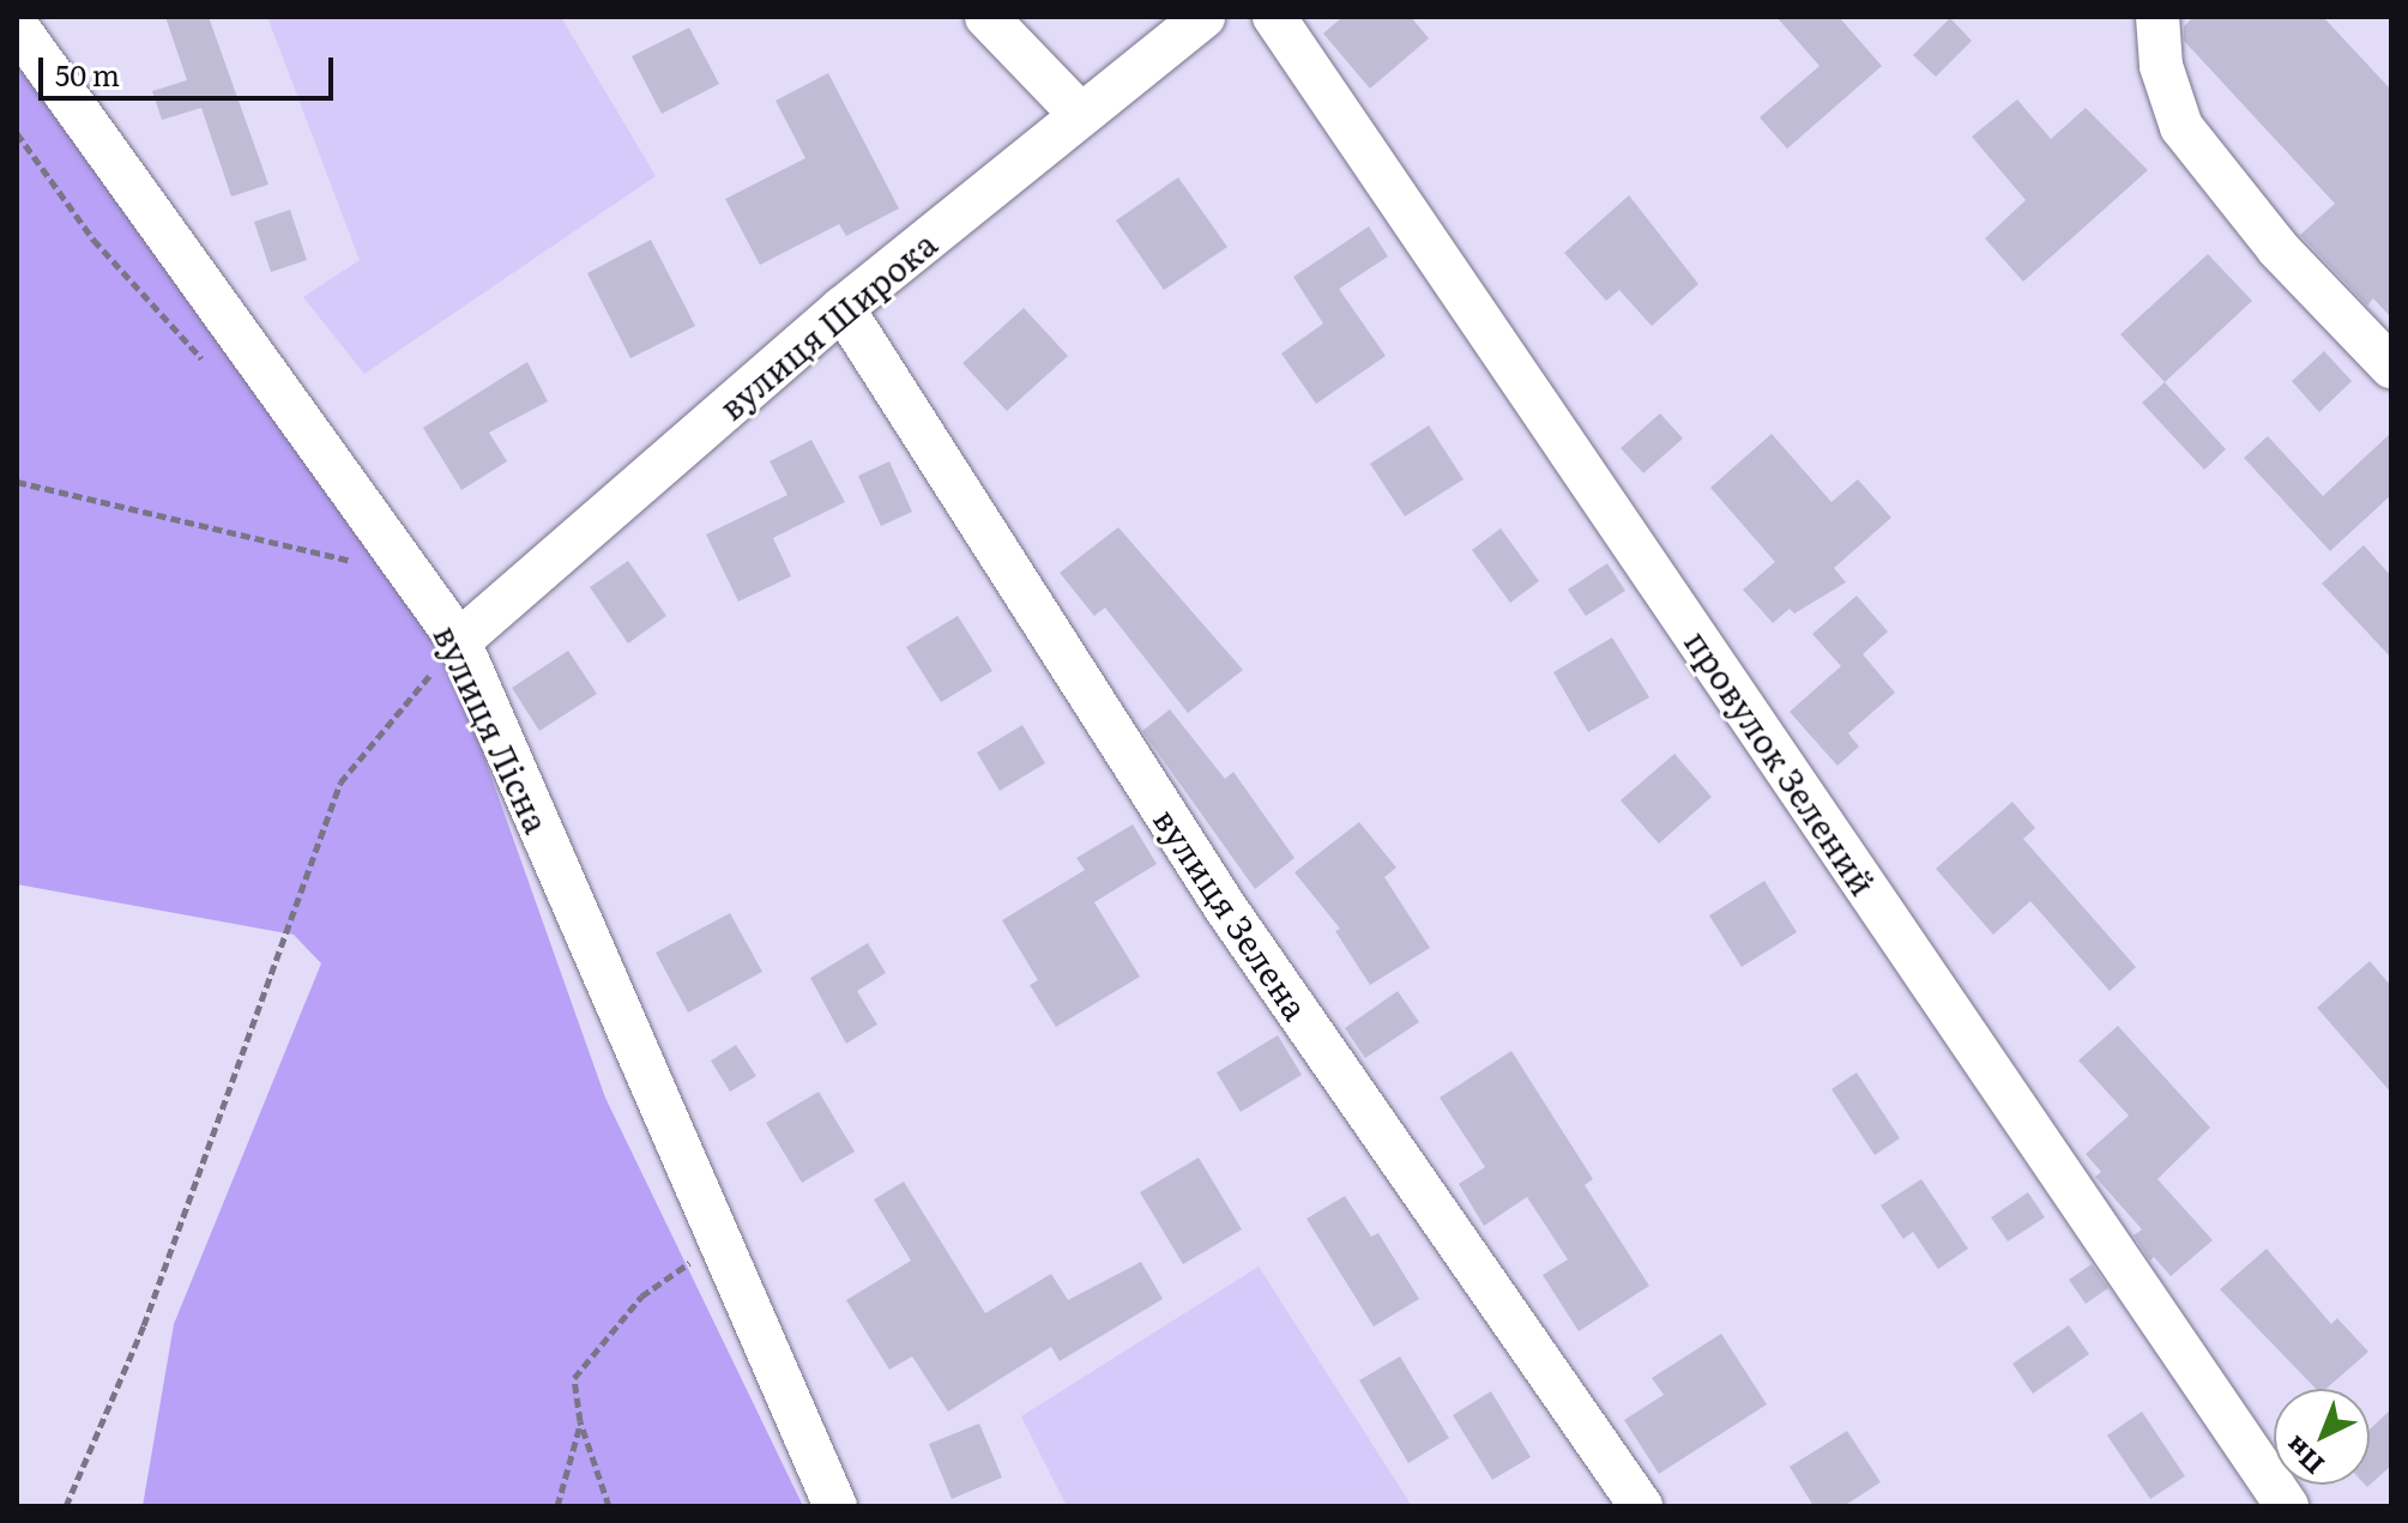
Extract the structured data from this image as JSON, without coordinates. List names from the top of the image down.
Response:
{
  "streets": {
    "street": [
      "вулиця Широка",
      "вулиця Лісна",
      "провулок Зелений",
      "вулиця Зелена"
    ]
  },
  "crossings": [
    ["вулиця Широка", "вулиця Лісна"],
    ["вулиця Широка", "вулиця Зелена"]
  ],
  "scale_bar": "50 m",
  "north": "bottom left"
}
